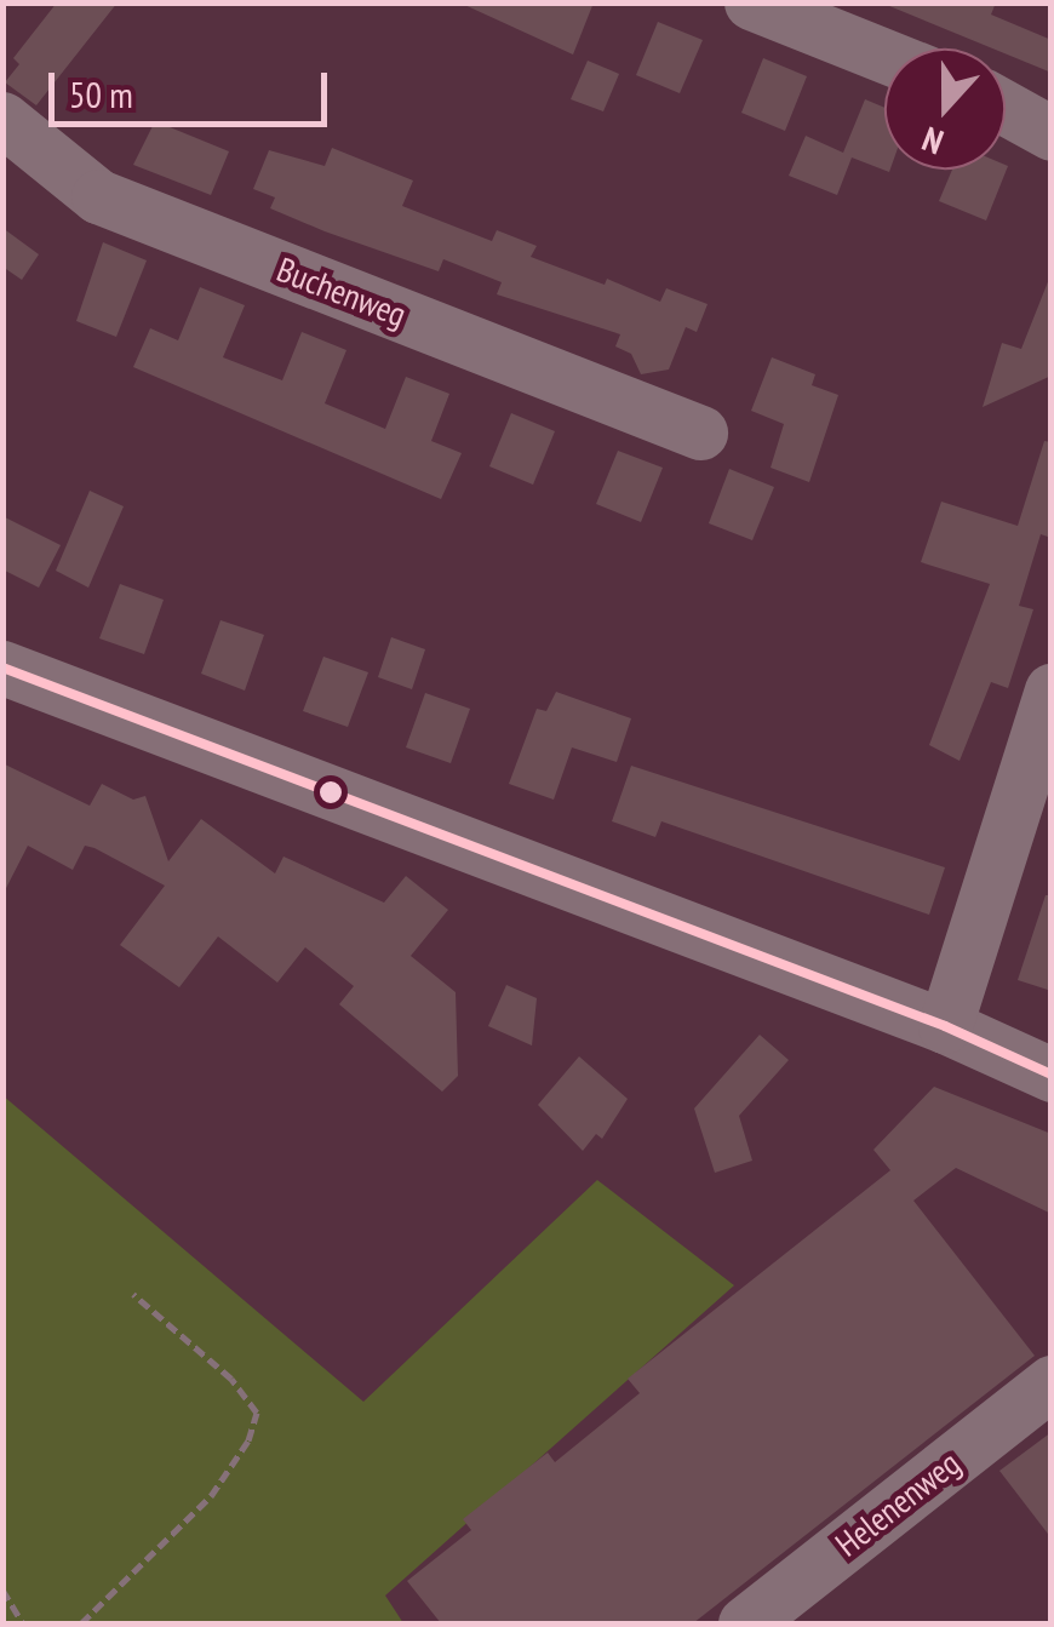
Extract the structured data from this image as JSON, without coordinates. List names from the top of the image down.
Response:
{
  "streets": {
    "street": ["Buchenweg", "Helenenweg"]
  },
  "scale_bar": "50 m",
  "north": "bottom"
}
